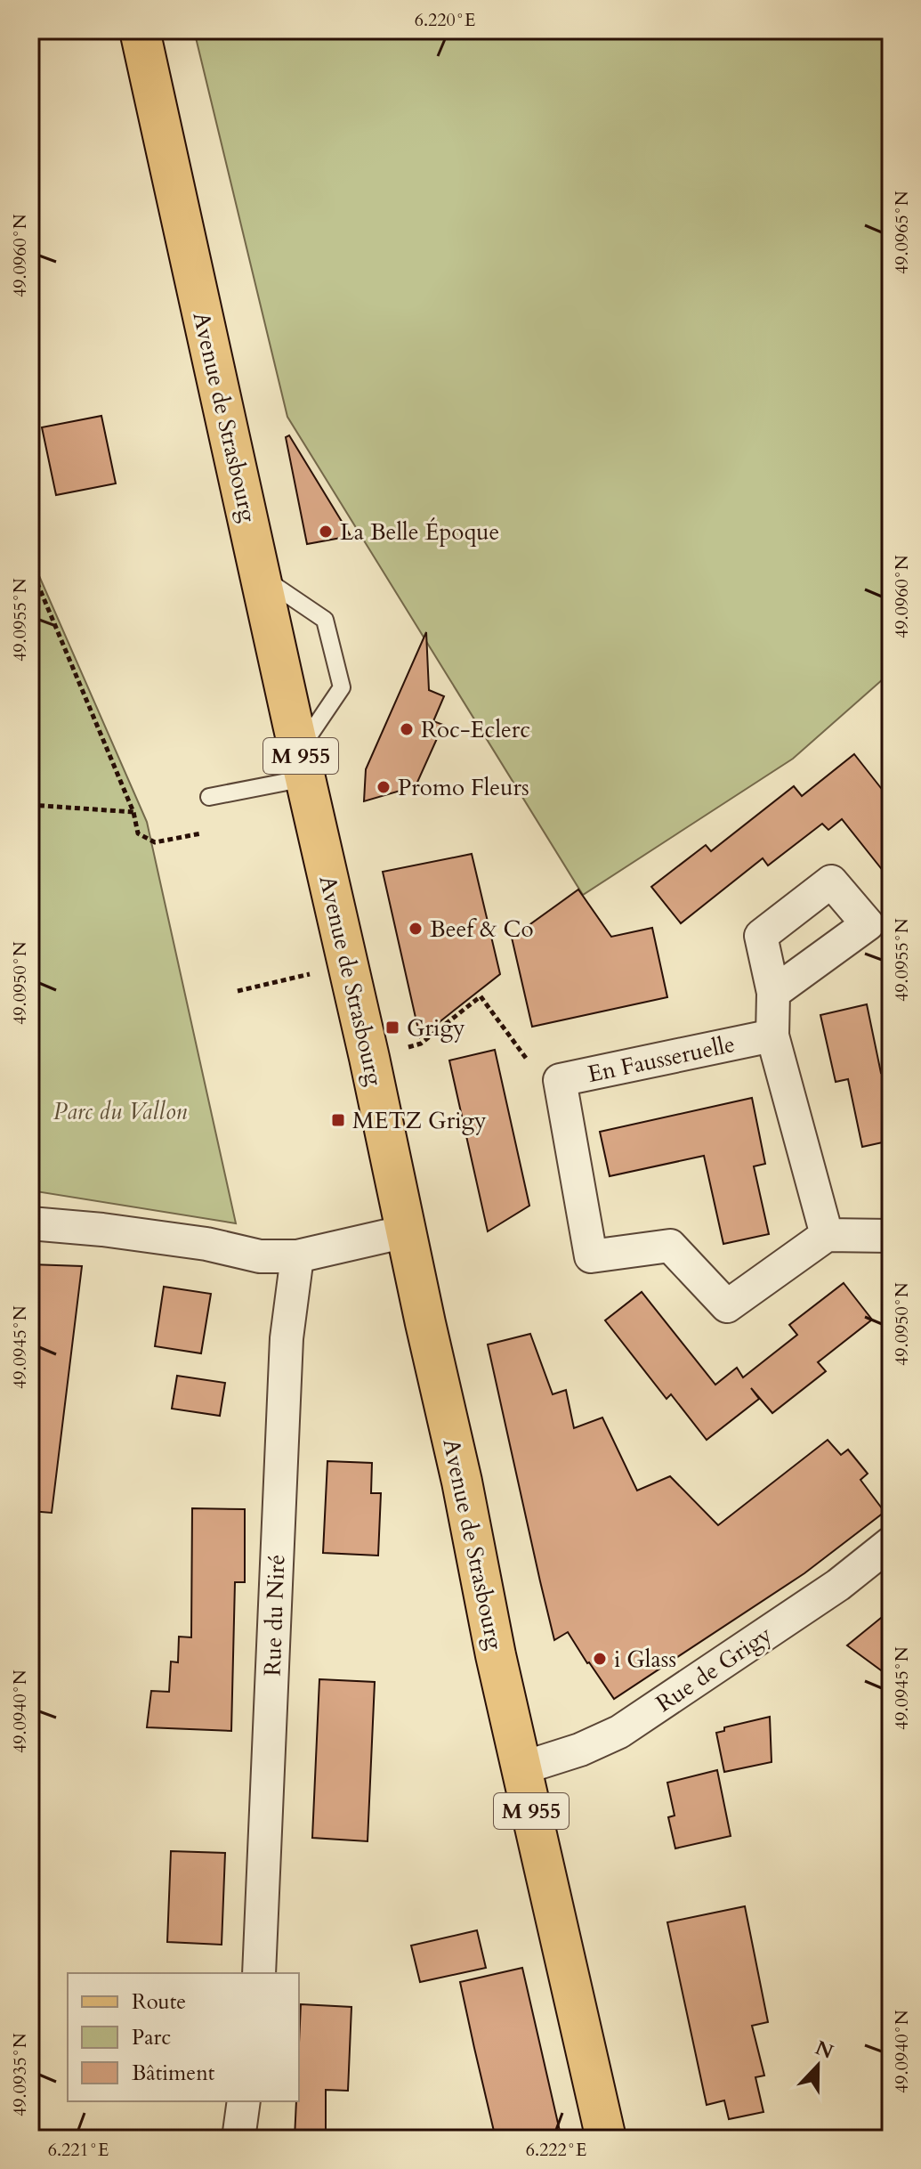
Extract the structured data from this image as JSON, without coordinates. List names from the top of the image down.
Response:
{
  "streets": {
    "main road": ["Avenue de Strasbourg", "M 955"],
    "street": ["En Fausseruelle", "Rue du Niré", "Rue de Grigy"]
  },
  "crossings": [
    ["Avenue de Strasbourg", "En Fausseruelle"],
    ["Avenue de Strasbourg", "Rue de Grigy"]
  ],
  "parks": ["Parc du Vallon"],
  "places": {
    "other": [
      "La Belle Époque",
      "Roc-Eclerc",
      "Promo Fleurs",
      "Beef & Co",
      "i Glass"
    ],
    "transit": ["Grigy", "METZ Grigy"]
  },
  "legend": ["Route", "Parc", "Bâtiment"],
  "north": "top",
  "coordinates": [
    "6.220°E",
    "49.0965°N",
    "49.0960°N",
    "49.0955°N",
    "49.0950°N",
    "49.0945°N",
    "49.0940°N",
    "49.0935°N",
    "6.221°E",
    "6.222°E"
  ]
}
